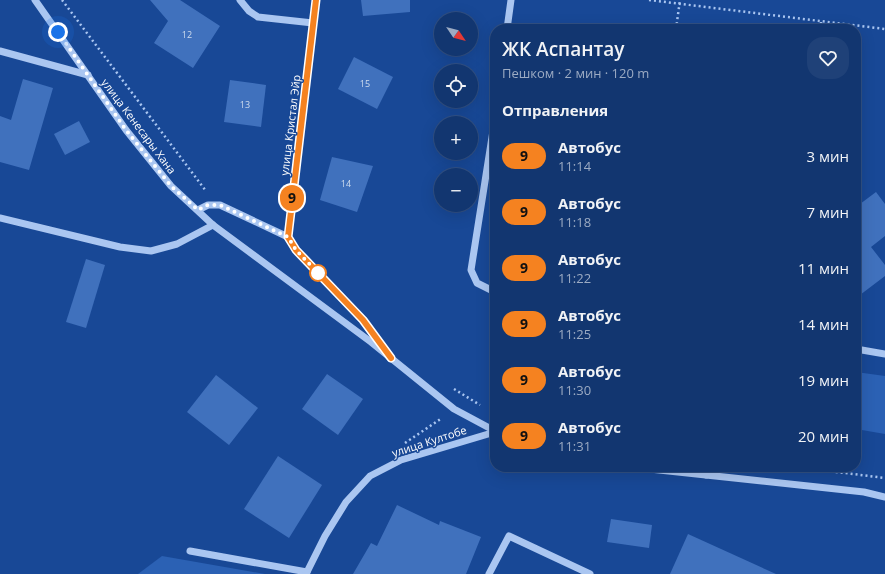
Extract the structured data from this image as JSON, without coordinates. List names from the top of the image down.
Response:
{
  "streets": {
    "street": ["улица Кристал Эйр", "улица Кенесары Хана", "улица Култобе"]
  },
  "lines": ["bus line 9"],
  "house_numbers": [
    "12",
    "15",
    "13",
    "14"
  ],
  "north": "bottom right",
  "page": {
    "on_map": "9",
    "map_buttons": ["+", "−"],
    "heading": [
      ["ЖК Аспантау", "Пешком · 2 мин · 120 m"],
      "Отправления"
    ],
    "list": [
      {
        "mark": "9",
        "name": "Автобус",
        "note": "11:14",
        "value": "3 мин"
      },
      {
        "mark": "9",
        "name": "Автобус",
        "note": "11:18",
        "value": "7 мин"
      },
      {
        "mark": "9",
        "name": "Автобус",
        "note": "11:22",
        "value": "11 мин"
      },
      {
        "mark": "9",
        "name": "Автобус",
        "note": "11:25",
        "value": "14 мин"
      },
      {
        "mark": "9",
        "name": "Автобус",
        "note": "11:30",
        "value": "19 мин"
      },
      {
        "mark": "9",
        "name": "Автобус",
        "note": "11:31",
        "value": "20 мин"
      }
    ]
  }
}
